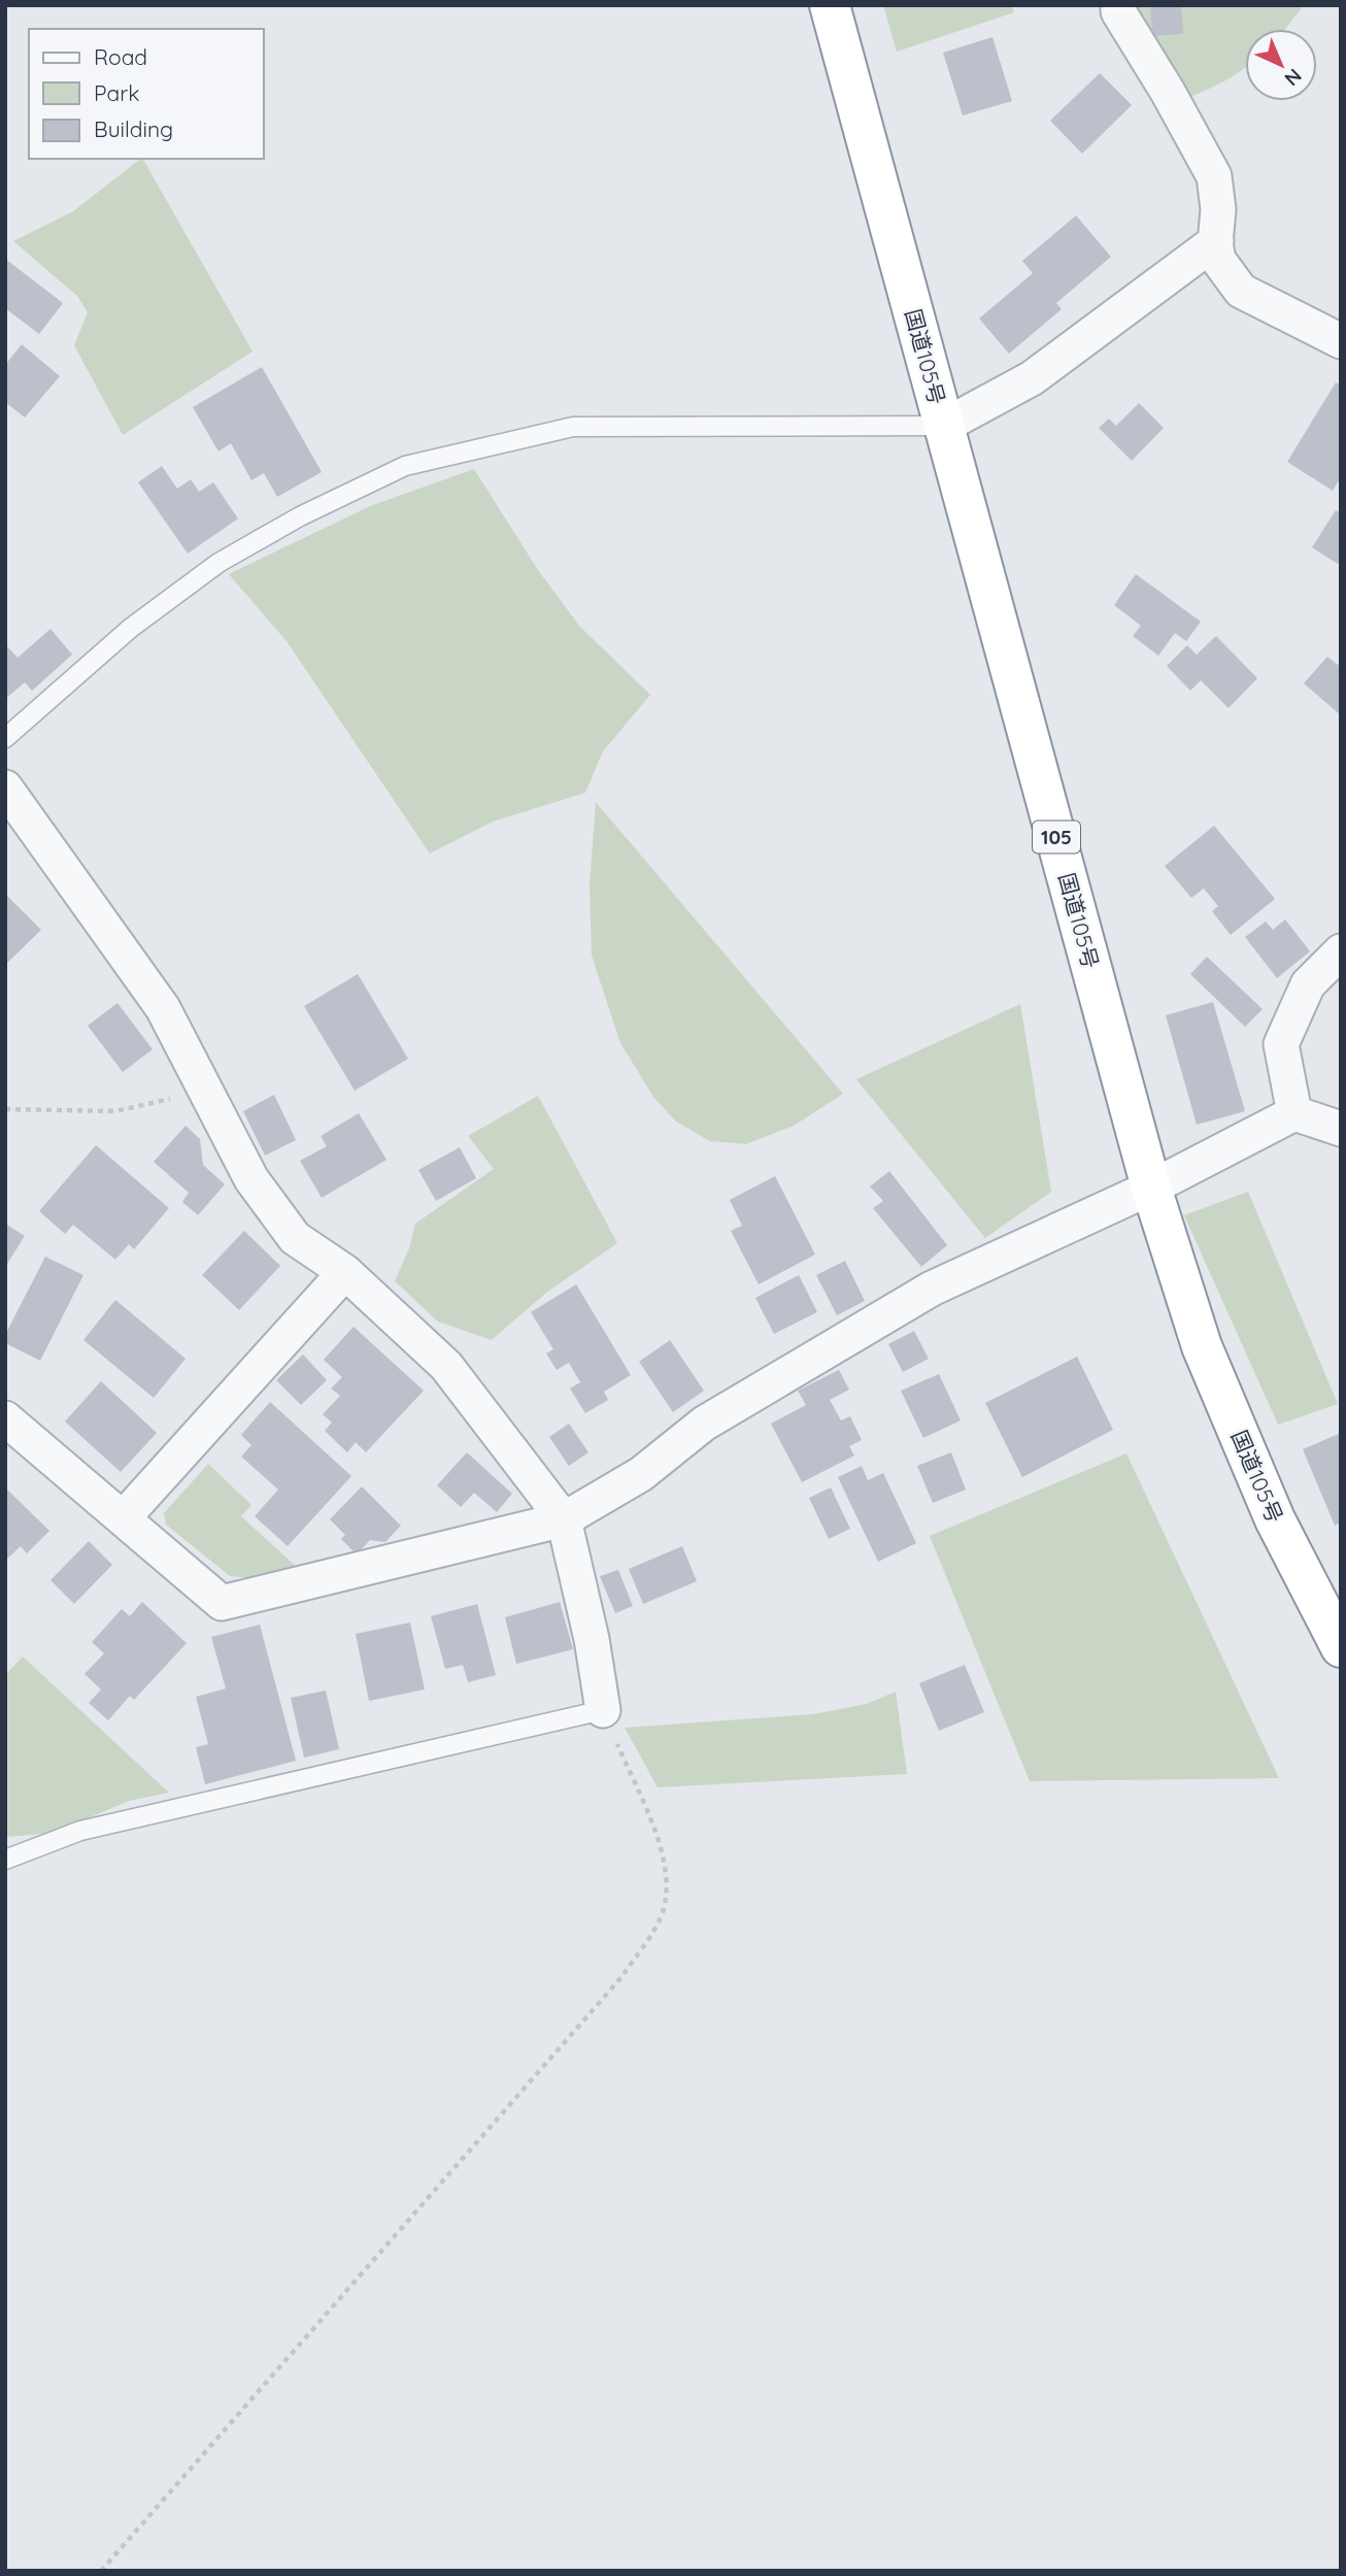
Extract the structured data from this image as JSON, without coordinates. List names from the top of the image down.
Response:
{
  "streets": {
    "highway": ["国道105号", "105"]
  },
  "legend": ["Road", "Park", "Building"],
  "north": "bottom right"
}
